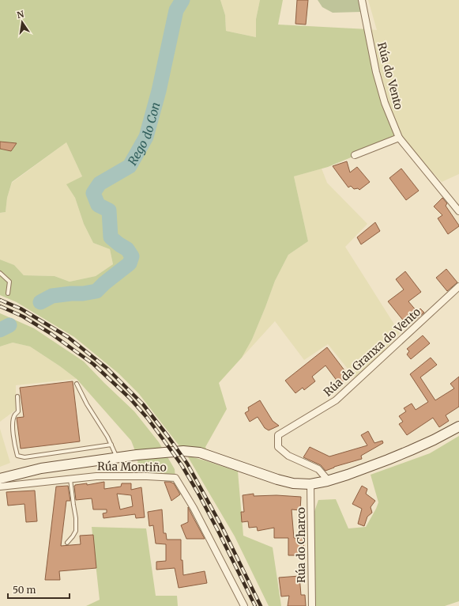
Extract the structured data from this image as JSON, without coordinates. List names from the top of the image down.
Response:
{
  "streets": {
    "street": [
      "Rúa do Vento",
      "Rúa da Granxa do Vento",
      "Rúa Montiño",
      "Rúa do Charco"
    ]
  },
  "water": ["Rego do Con"],
  "scale_bar": "50 m",
  "north": "top"
}
